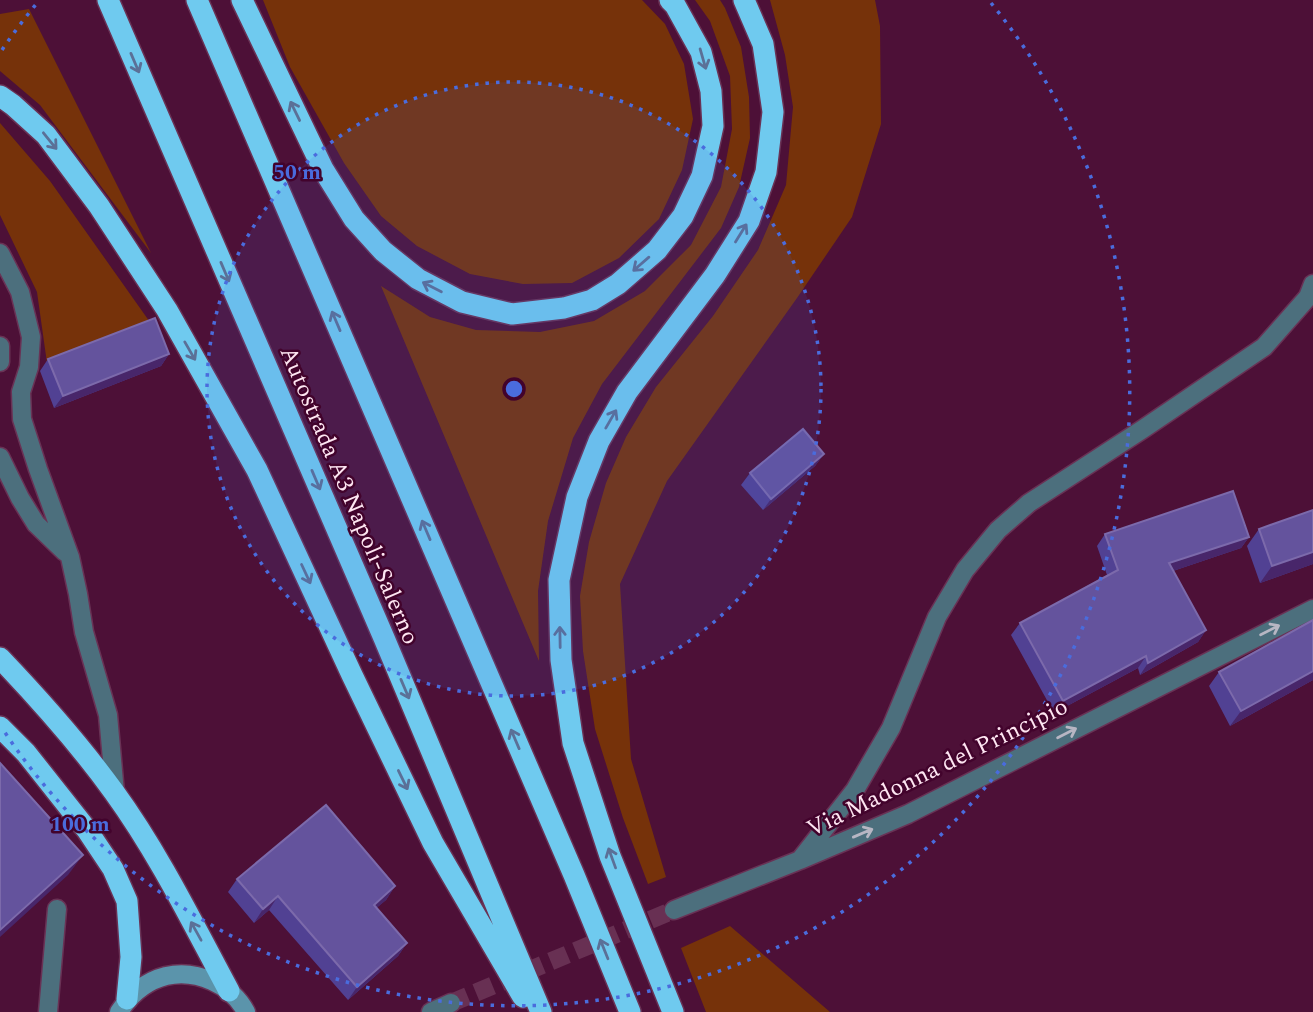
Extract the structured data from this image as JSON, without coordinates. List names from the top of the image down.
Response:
{
  "streets": {
    "highway": ["Autostrada A3 Napoli-Salerno"],
    "street": ["Via Madonna del Principio"]
  },
  "rings": ["50 m", "100 m"]
}
